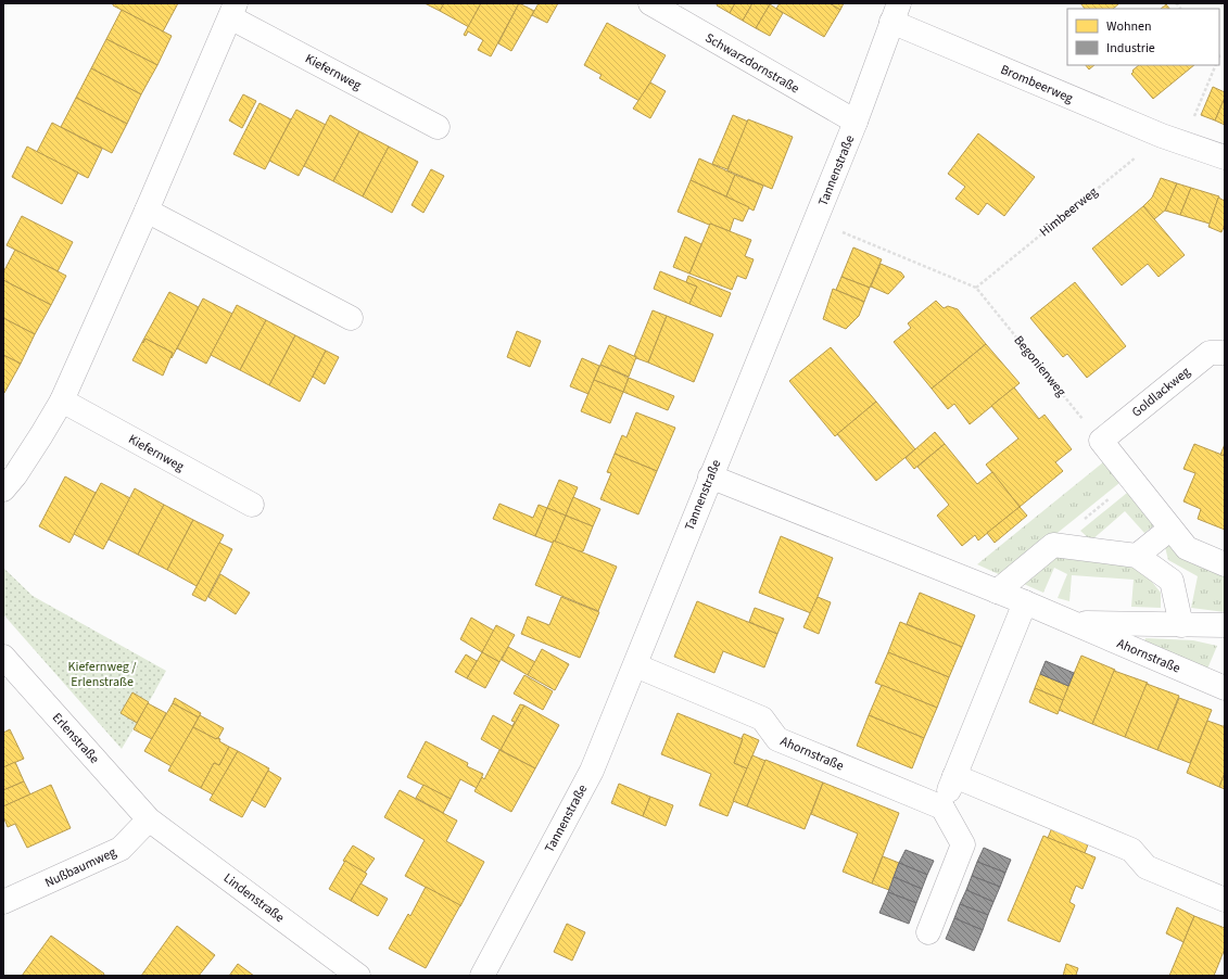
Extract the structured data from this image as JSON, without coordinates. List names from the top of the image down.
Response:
{
  "streets": {
    "street": [
      "Schwarzdornstraße",
      "Kiefernweg",
      "Brombeerweg",
      "Tannenstraße",
      "Goldlackweg",
      "Ahornstraße",
      "Erlenstraße",
      "Nußbaumweg",
      "Lindenstraße"
    ],
    "path": ["Himbeerweg", "Begonienweg"]
  },
  "crossings": [
    ["Schwarzdornstraße", "Tannenstraße"],
    ["Brombeerweg", "Tannenstraße"],
    ["Brombeerweg", "Himbeerweg"],
    ["Tannenstraße", "Begonienweg"],
    ["Tannenstraße", "Ahornstraße"],
    ["Himbeerweg", "Begonienweg"],
    ["Begonienweg", "Goldlackweg"],
    ["Erlenstraße", "Nußbaumweg"],
    ["Erlenstraße", "Lindenstraße"],
    ["Nußbaumweg", "Lindenstraße"]
  ],
  "parks": ["Kiefernweg / Erlenstraße"],
  "legend": ["Wohnen", "Industrie"]
}
